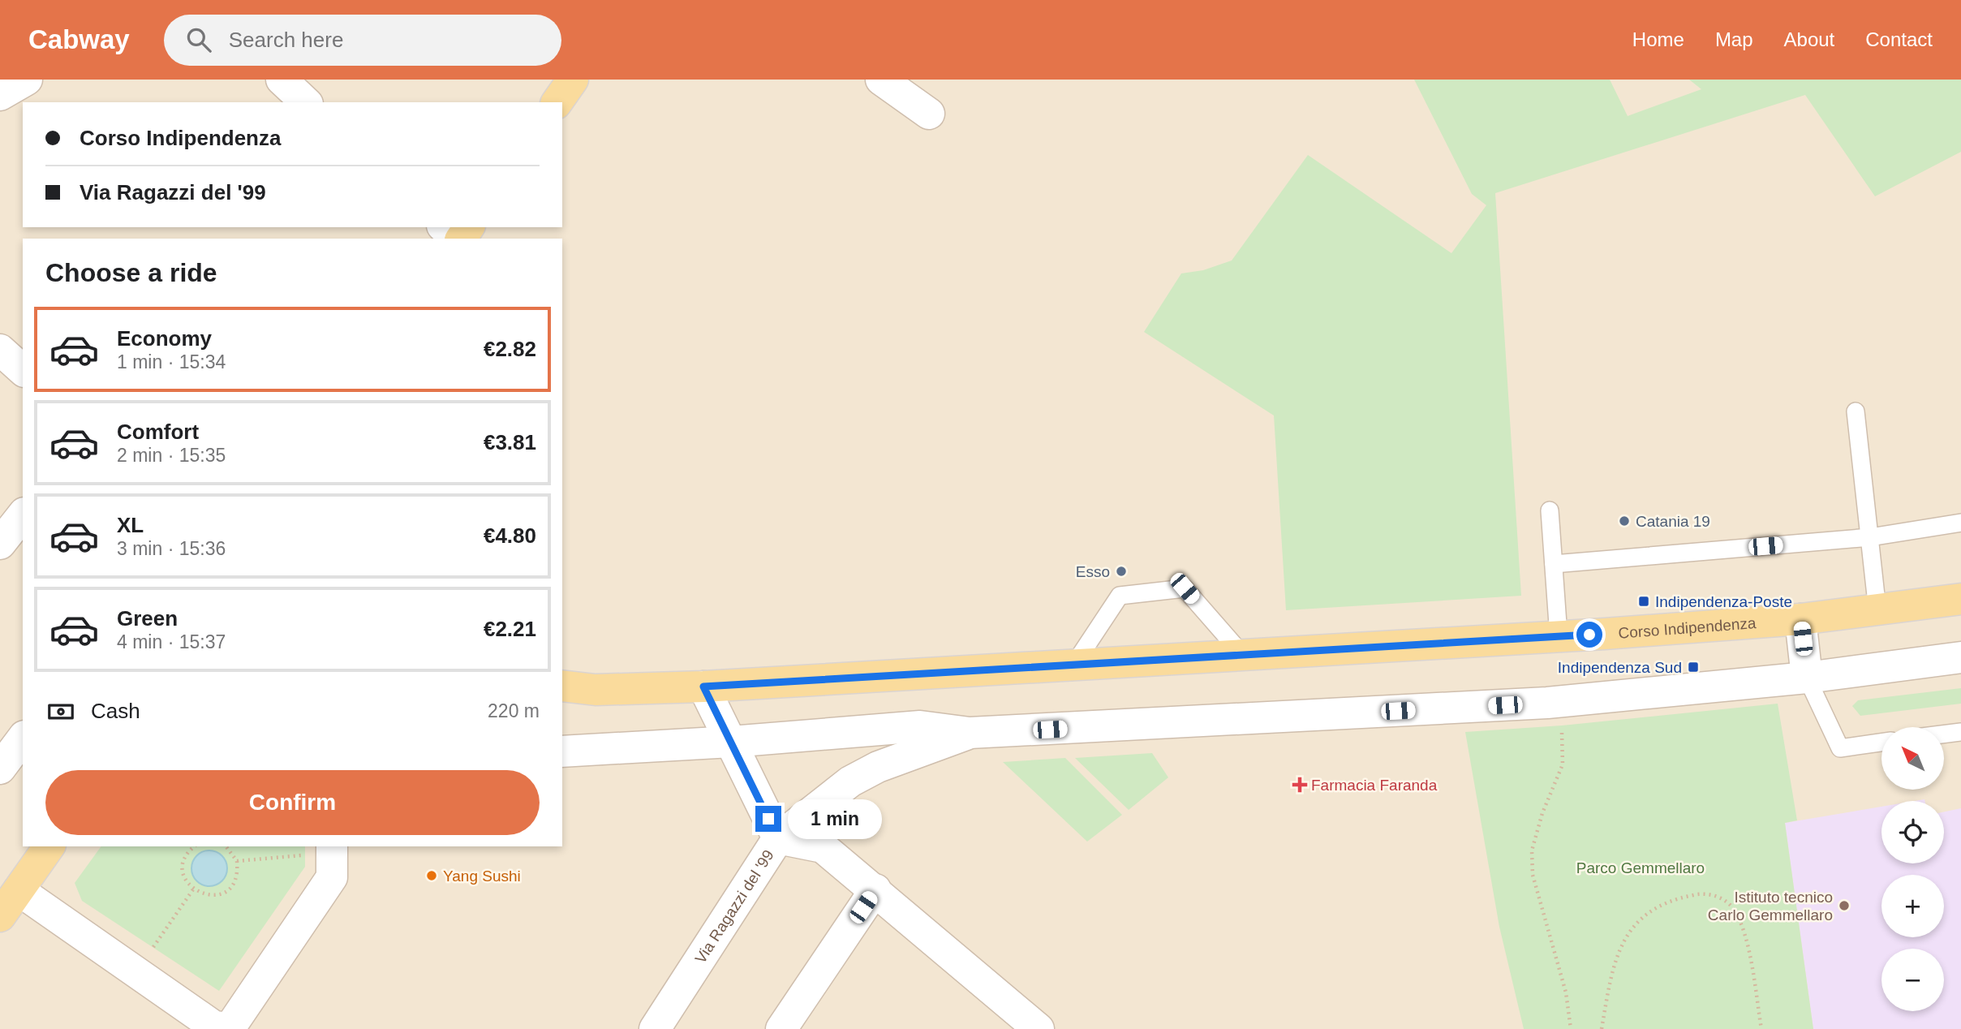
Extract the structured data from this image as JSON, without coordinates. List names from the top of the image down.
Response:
{
  "streets": {
    "main road": ["Corso Indipendenza"],
    "street": ["Via Ragazzi del '99"]
  },
  "crossings": [
    ["Corso Indipendenza", "Via Ragazzi del '99"]
  ],
  "parks": ["Parco Gemmellaro"],
  "places": {
    "other": [
      "Catania 19",
      "Esso",
      "Yang Sushi",
      "Istituto tecnico Carlo Gemmellaro"
    ],
    "transit": ["Indipendenza-Poste", "Indipendenza Sud"],
    "health": ["Farmacia Faranda"]
  },
  "north": "top left",
  "page": {
    "header": "Cabway",
    "search": "Search here",
    "nav": [
      "Home",
      "Map",
      "About",
      "Contact"
    ],
    "banner": ["Corso Indipendenza", "Via Ragazzi del '99"],
    "heading": "Choose a ride",
    "list": [
      {
        "name": "Economy",
        "note": "1 min · 15:34",
        "value": "€2.82"
      },
      {
        "name": "Comfort",
        "note": "2 min · 15:35",
        "value": "€3.81"
      },
      {
        "name": "XL",
        "note": "3 min · 15:36",
        "value": "€4.80"
      },
      {
        "name": "Green",
        "note": "4 min · 15:37",
        "value": "€2.21"
      }
    ],
    "pay": ["Cash", "220 m"],
    "map_buttons": ["+", "−"],
    "buttons": "Confirm",
    "bubble": "1 min"
  }
}
